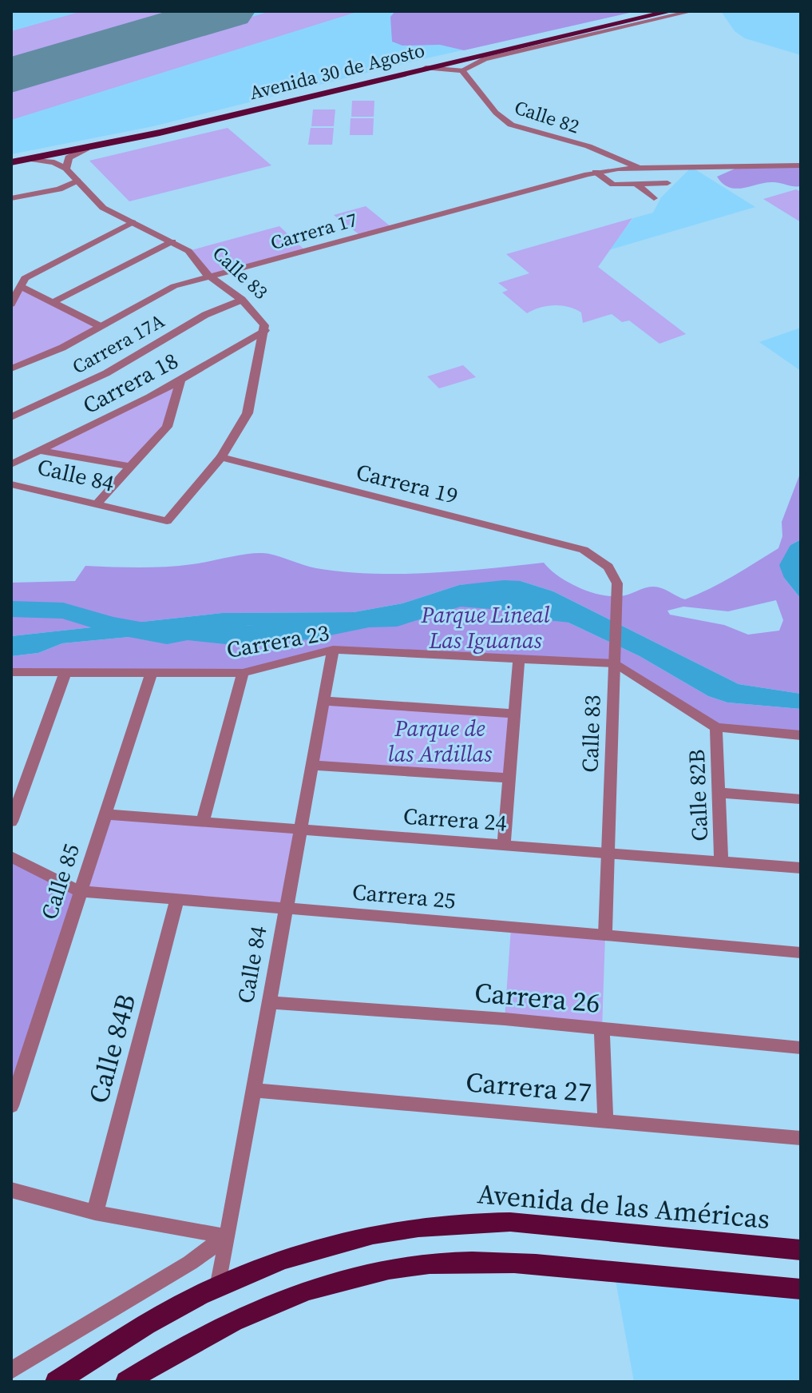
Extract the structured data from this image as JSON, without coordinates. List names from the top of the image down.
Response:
{
  "streets": {
    "main road": ["Avenida 30 de Agosto", "Avenida de las Américas"],
    "street": [
      "Calle 82",
      "Carrera 17",
      "Calle 83",
      "Carrera 17A",
      "Carrera 18",
      "Calle 84",
      "Carrera 19",
      "Carrera 23",
      "Calle 82B",
      "Carrera 24",
      "Calle 85",
      "Carrera 25",
      "Carrera 26",
      "Calle 84B",
      "Carrera 27"
    ]
  },
  "crossings": [
    ["Calle 82", "Carrera 17"],
    ["Carrera 17", "Calle 83"],
    ["Calle 83", "Carrera 17A"],
    ["Calle 83", "Carrera 18"],
    ["Calle 83", "Calle 84"],
    ["Calle 83", "Carrera 19"],
    ["Calle 83", "Carrera 23"],
    ["Calle 83", "Carrera 24"],
    ["Calle 83", "Carrera 25"],
    ["Calle 84", "Carrera 23"],
    ["Calle 84", "Carrera 24"],
    ["Calle 84", "Carrera 25"],
    ["Calle 84", "Carrera 26"],
    ["Calle 84", "Carrera 27"],
    ["Calle 84", "Avenida de las Américas"],
    ["Carrera 23", "Calle 82B"],
    ["Carrera 23", "Calle 85"],
    ["Calle 82B", "Carrera 24"],
    ["Carrera 24", "Calle 85"],
    ["Calle 85", "Carrera 25"],
    ["Carrera 25", "Calle 84B"]
  ],
  "parks": ["Parque Lineal Las Iguanas", "Parque de las Ardillas"]
}
